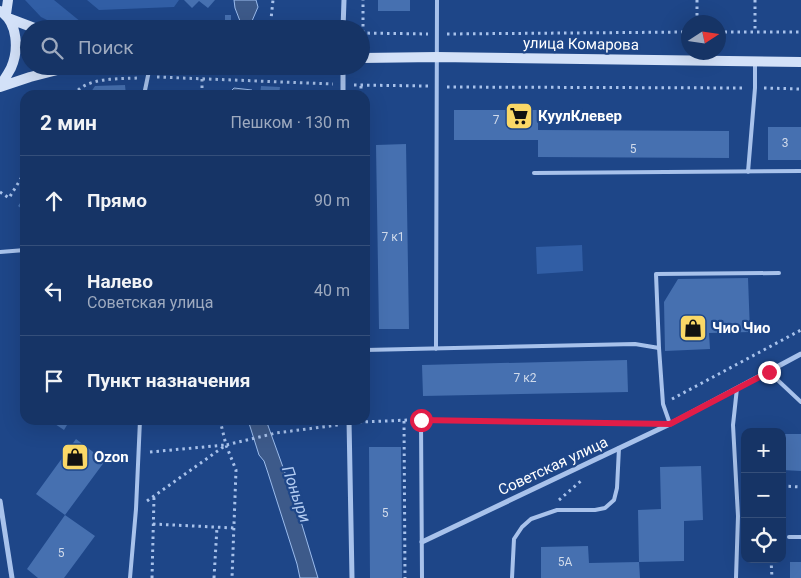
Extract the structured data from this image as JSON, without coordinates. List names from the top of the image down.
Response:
{
  "streets": {
    "main road": ["улица Комарова"],
    "street": ["Советская улица"]
  },
  "water": ["Поныри"],
  "places": {
    "supermarket": ["КуулКлевер"],
    "shop": ["Чио Чио", "Ozon"]
  },
  "house_numbers": [
    "7",
    "3",
    "5",
    "7 к1",
    "7 к2",
    "5",
    "5",
    "5А"
  ],
  "north": "right",
  "page": {
    "search": "Поиск",
    "heading": ["2 мин", "Пешком · 130 m"],
    "list": [
      ["Прямо", "90 m"],
      ["Налево", "Советская улица", "40 m"],
      "Пункт назначения"
    ],
    "map_buttons": ["+", "−"]
  }
}
